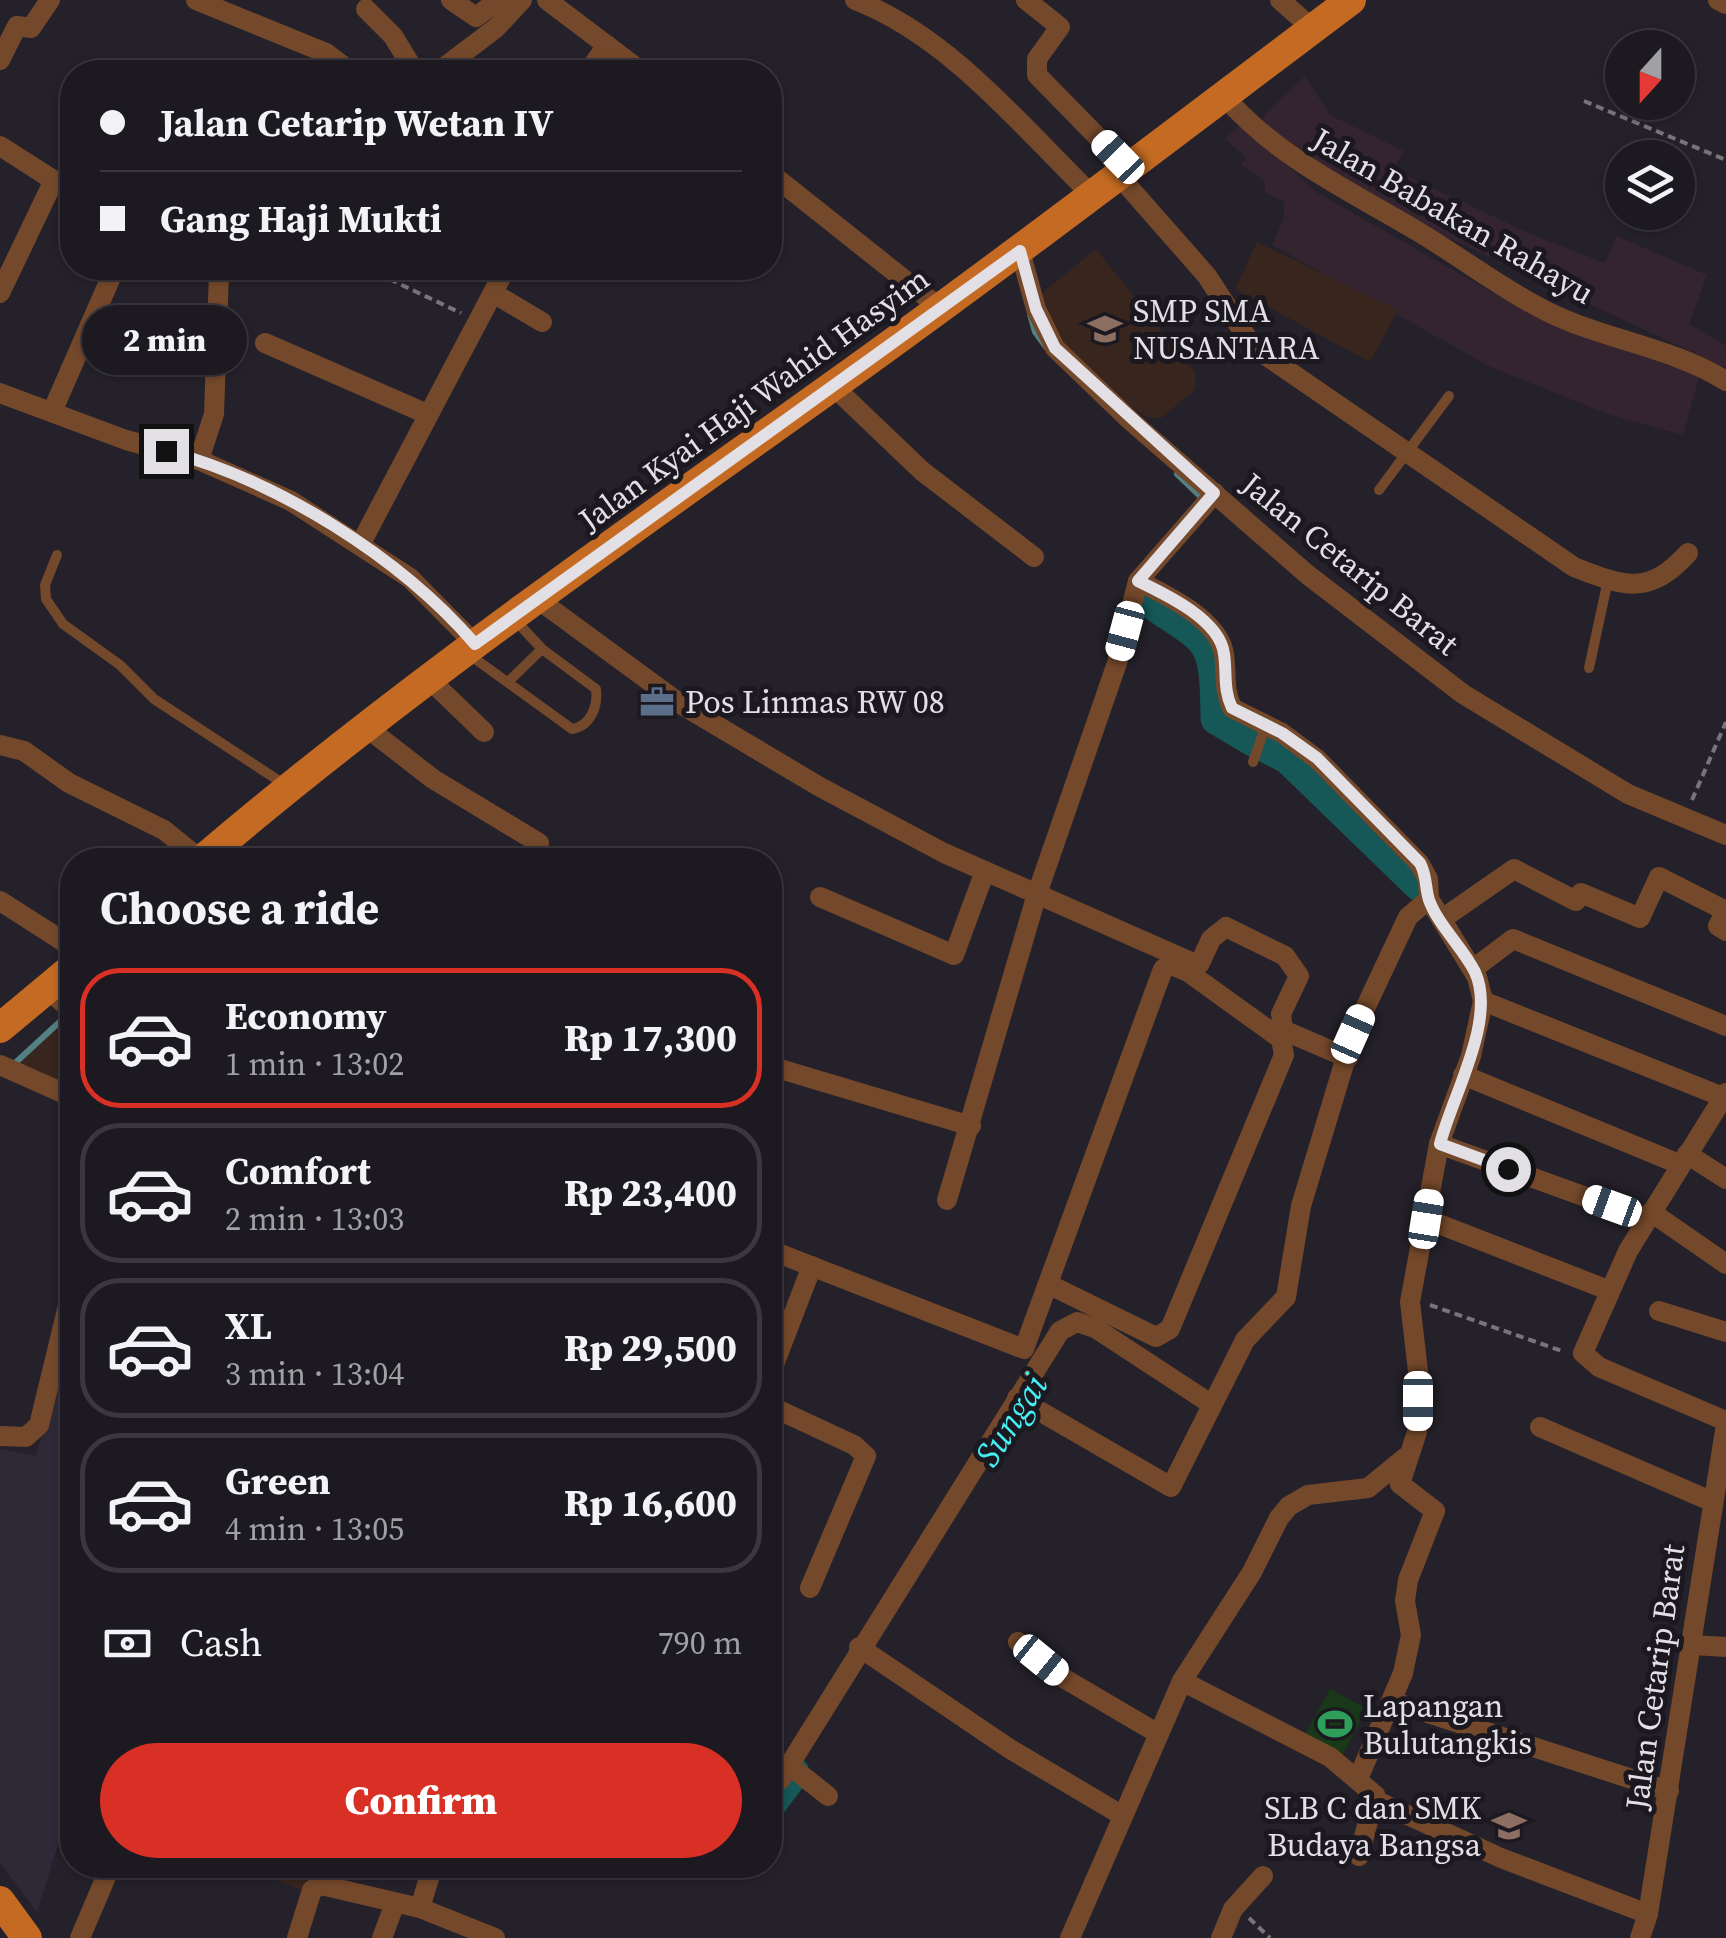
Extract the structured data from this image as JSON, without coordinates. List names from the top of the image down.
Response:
{
  "streets": {
    "main road": ["Jalan Kyai Haji Wahid Hasyim"],
    "street": ["Jalan Babakan Rahayu", "Jalan Cetarip Barat"]
  },
  "crossings": [
    ["Jalan Babakan Rahayu", "Jalan Kyai Haji Wahid Hasyim"],
    ["Jalan Kyai Haji Wahid Hasyim", "Jalan Cetarip Barat"]
  ],
  "water": ["Sungai"],
  "places": {
    "school or university": ["SMP SMA NUSANTARA", "SLB C dan SMK Budaya Bangsa"],
    "office": ["Pos Linmas RW 08"],
    "sports": ["Lapangan Bulutangkis"]
  },
  "north": "bottom",
  "page": {
    "banner": ["Jalan Cetarip Wetan IV", "Gang Haji Mukti"],
    "bubble": "2 min",
    "heading": "Choose a ride",
    "list": [
      {
        "name": "Economy",
        "note": "1 min · 13:02",
        "value": "Rp 17,300"
      },
      {
        "name": "Comfort",
        "note": "2 min · 13:03",
        "value": "Rp 23,400"
      },
      {
        "name": "XL",
        "note": "3 min · 13:04",
        "value": "Rp 29,500"
      },
      {
        "name": "Green",
        "note": "4 min · 13:05",
        "value": "Rp 16,600"
      }
    ],
    "pay": ["Cash", "790 m"],
    "buttons": "Confirm"
  }
}
